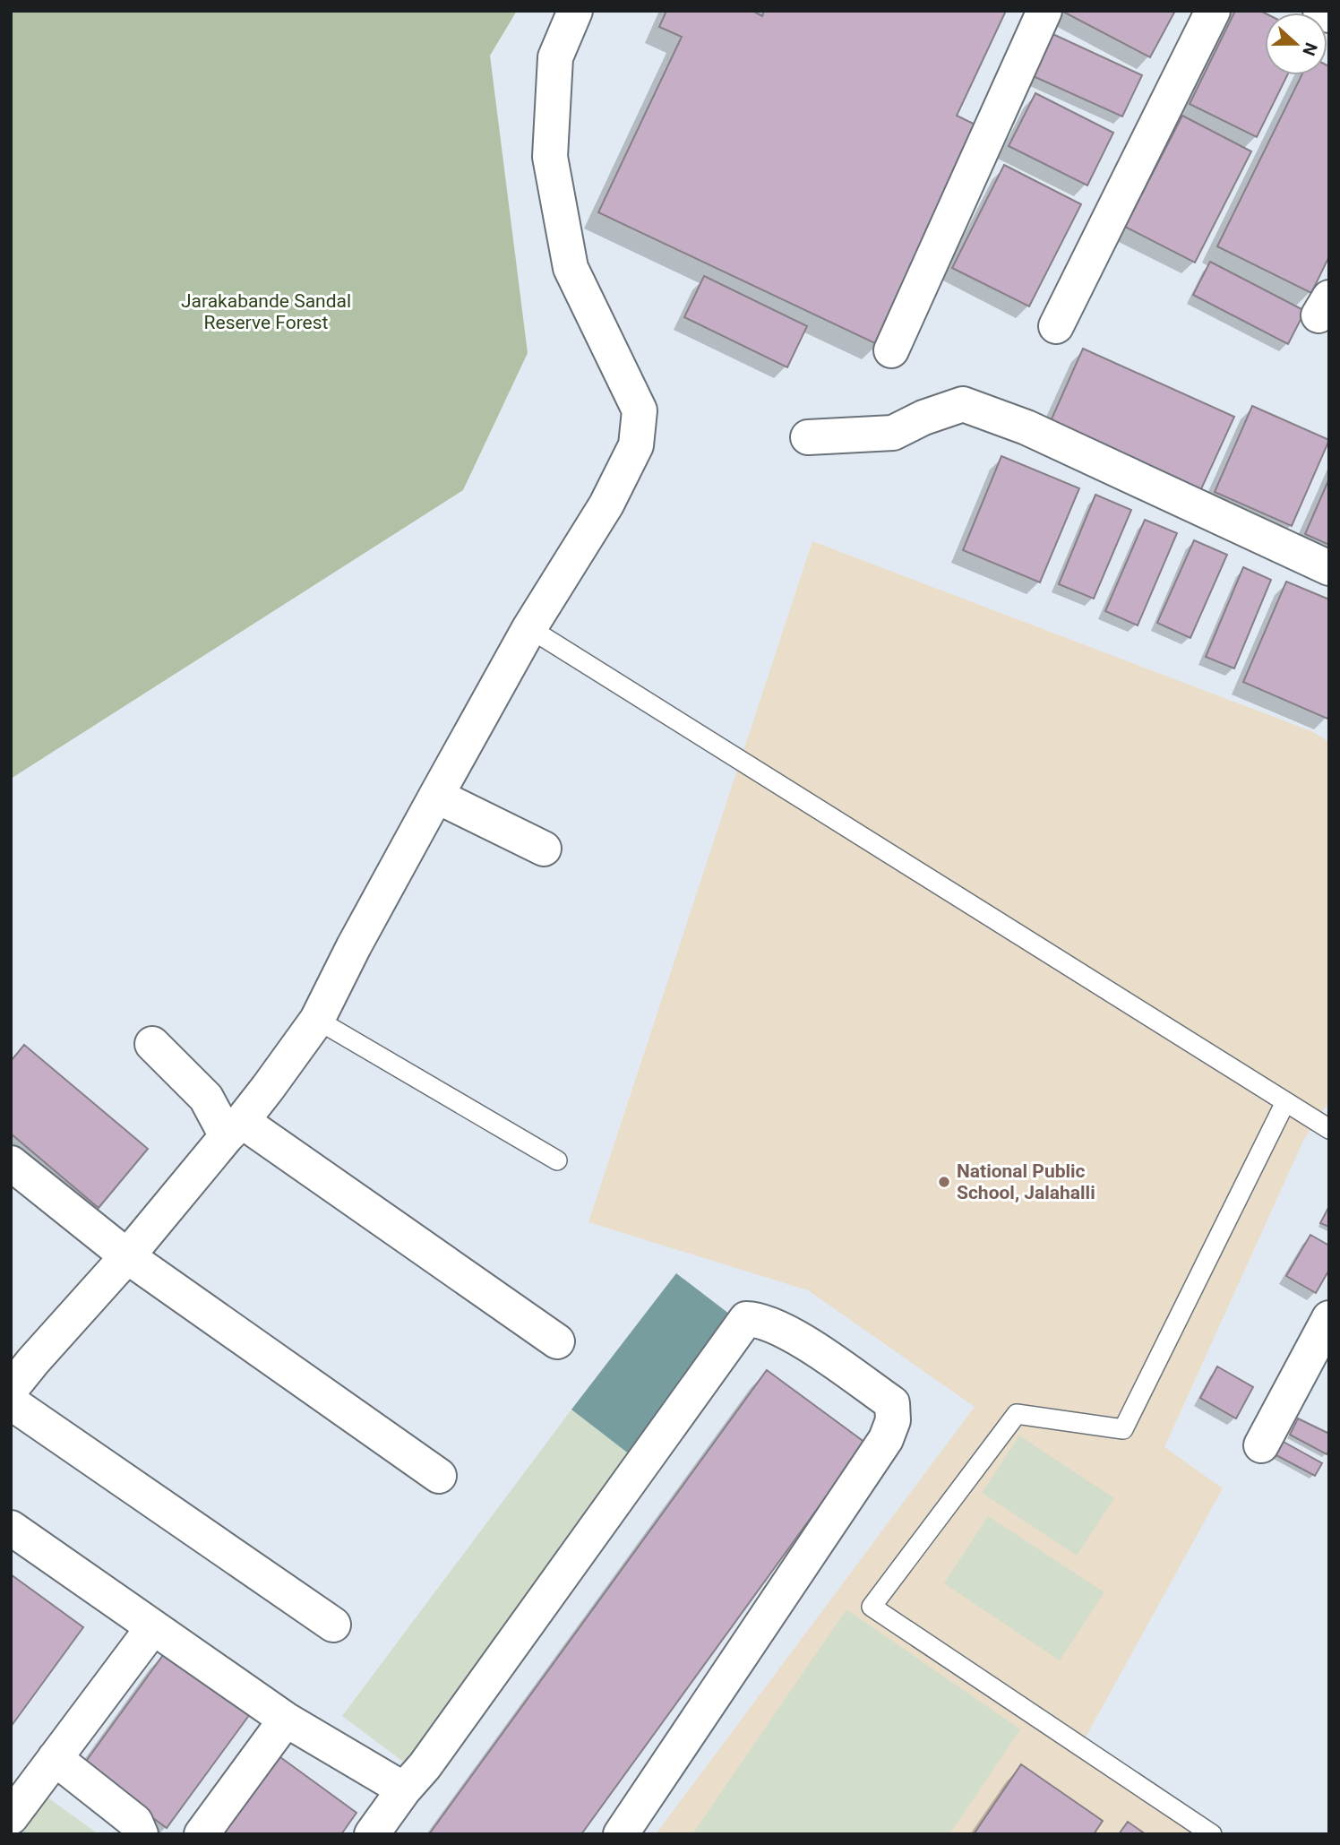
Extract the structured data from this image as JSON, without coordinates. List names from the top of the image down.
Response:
{
  "parks": ["Jarakabande Sandal Reserve Forest"],
  "places": ["National Public School, Jalahalli"],
  "north": "right"
}
